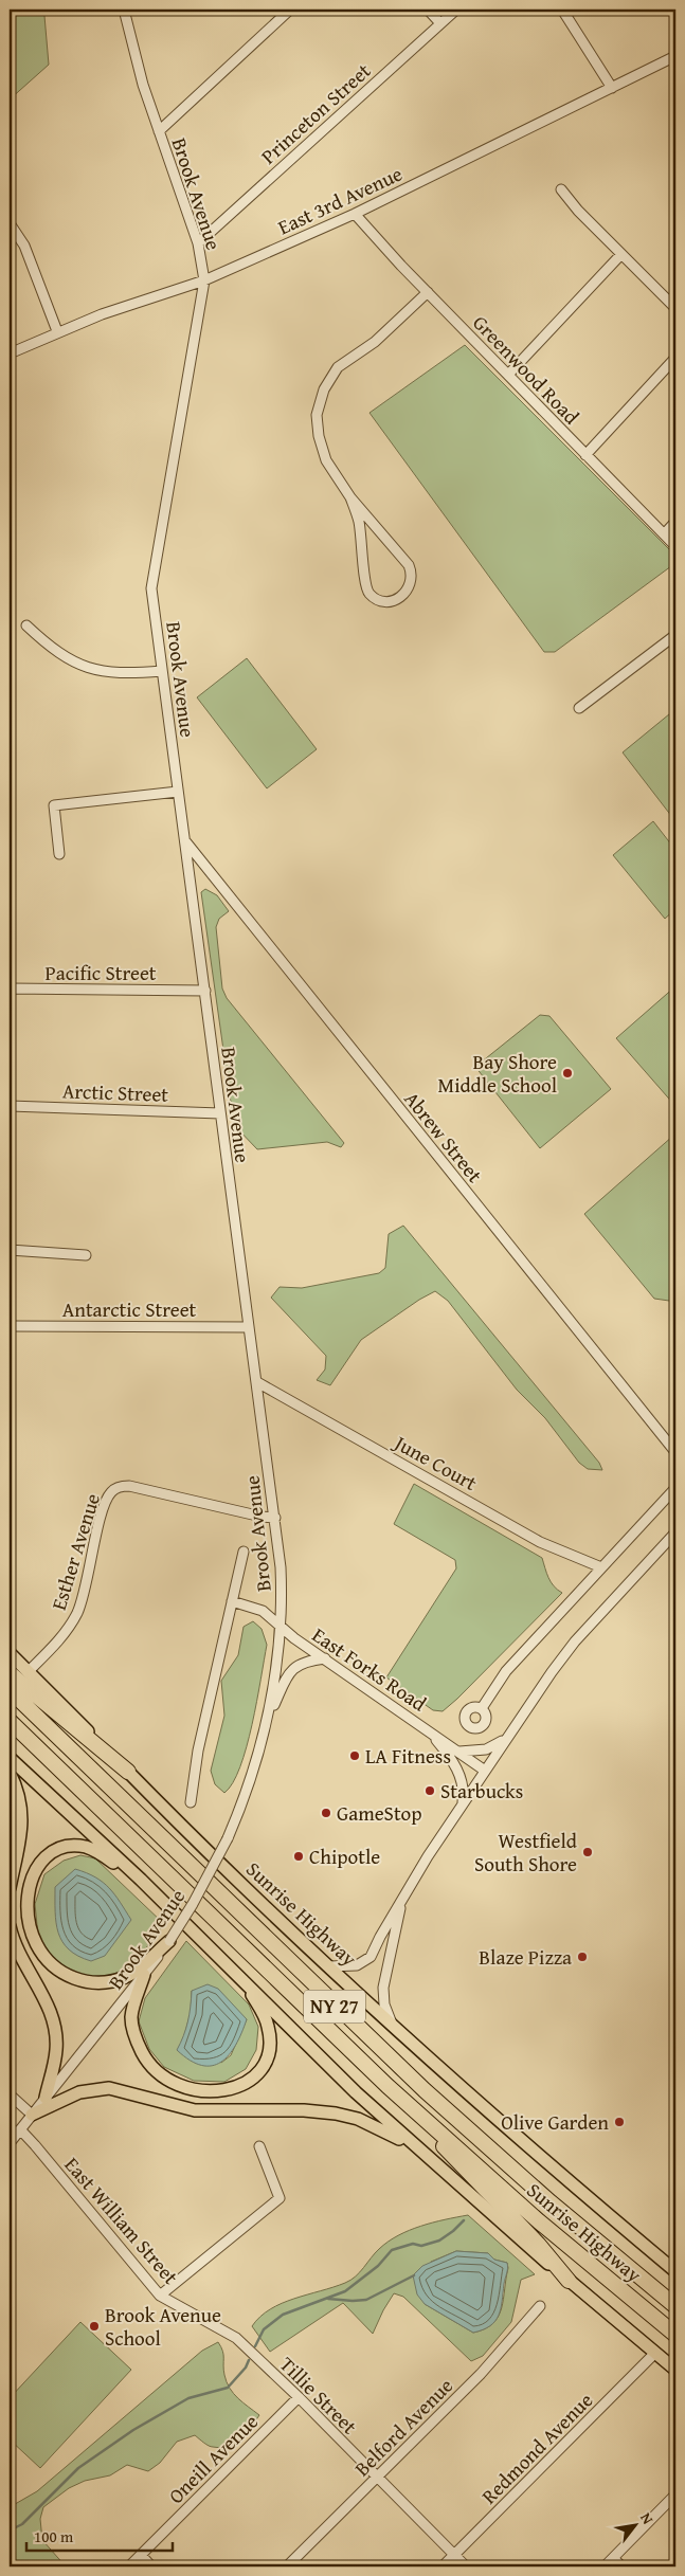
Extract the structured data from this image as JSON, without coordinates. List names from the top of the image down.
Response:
{
  "streets": {
    "highway": ["Sunrise Highway", "NY 27"],
    "street": [
      "Princeton Street",
      "Brook Avenue",
      "East 3rd Avenue",
      "Greenwood Road",
      "Pacific Street",
      "Arctic Street",
      "Abrew Street",
      "Antarctic Street",
      "June Court",
      "Esther Avenue",
      "East Forks Road",
      "East William Street",
      "Tillie Street",
      "Belford Avenue",
      "Redmond Avenue",
      "Oneill Avenue"
    ]
  },
  "crossings": [
    ["Princeton Street", "Brook Avenue"],
    ["Brook Avenue", "East 3rd Avenue"],
    ["Brook Avenue", "Pacific Street"],
    ["Brook Avenue", "Arctic Street"],
    ["Brook Avenue", "Abrew Street"],
    ["Brook Avenue", "Antarctic Street"],
    ["Brook Avenue", "June Court"],
    ["Brook Avenue", "Esther Avenue"],
    ["Brook Avenue", "East Forks Road"],
    ["Brook Avenue", "East William Street"],
    ["East 3rd Avenue", "Greenwood Road"],
    ["Esther Avenue", "Sunrise Highway"],
    ["East William Street", "Tillie Street"],
    ["Tillie Street", "Belford Avenue"],
    ["Tillie Street", "Redmond Avenue"],
    ["Tillie Street", "Oneill Avenue"]
  ],
  "places": [
    "Bay Shore Middle School",
    "LA Fitness",
    "Starbucks",
    "GameStop",
    "Westfield South Shore",
    "Chipotle",
    "Blaze Pizza",
    "Olive Garden",
    "Brook Avenue School"
  ],
  "scale_bar": "100 m",
  "north": "top right"
}
